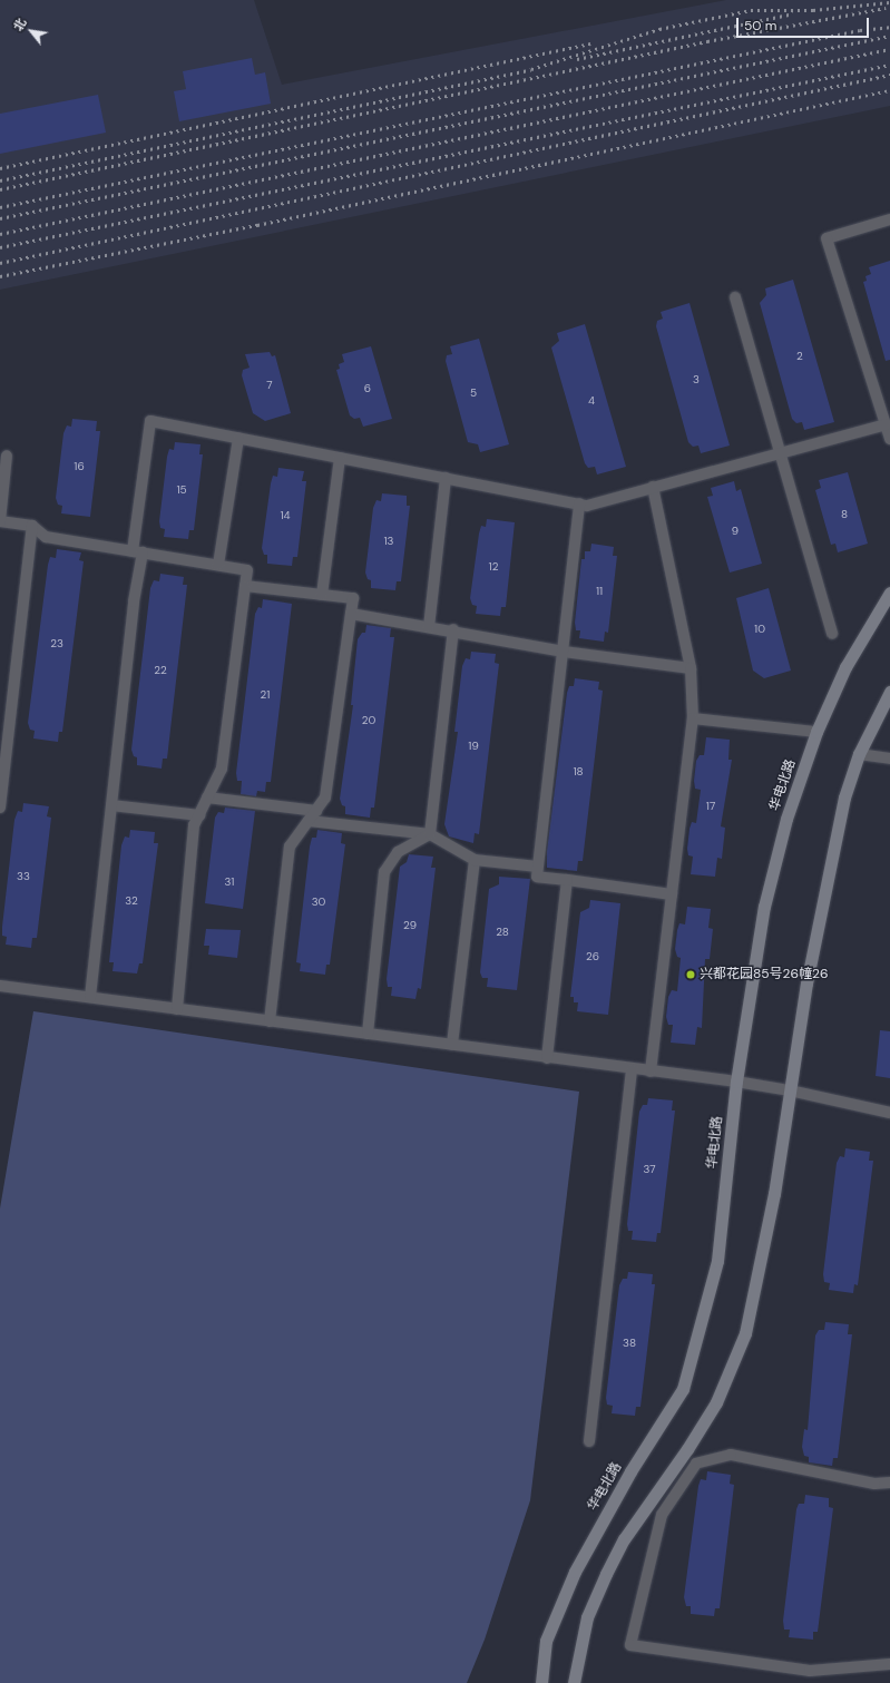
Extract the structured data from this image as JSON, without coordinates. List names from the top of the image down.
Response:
{
  "streets": {
    "main road": ["华电北路"]
  },
  "places": ["兴都花园85号26幢26"],
  "house_numbers": [
    "2",
    "3",
    "7",
    "6",
    "5",
    "4",
    "16",
    "15",
    "8",
    "14",
    "9",
    "13",
    "12",
    "11",
    "10",
    "23",
    "22",
    "21",
    "20",
    "19",
    "18",
    "17",
    "33",
    "31",
    "32",
    "30",
    "29",
    "28",
    "26",
    "37",
    "38"
  ],
  "scale_bar": "50 m",
  "north": "top left"
}
